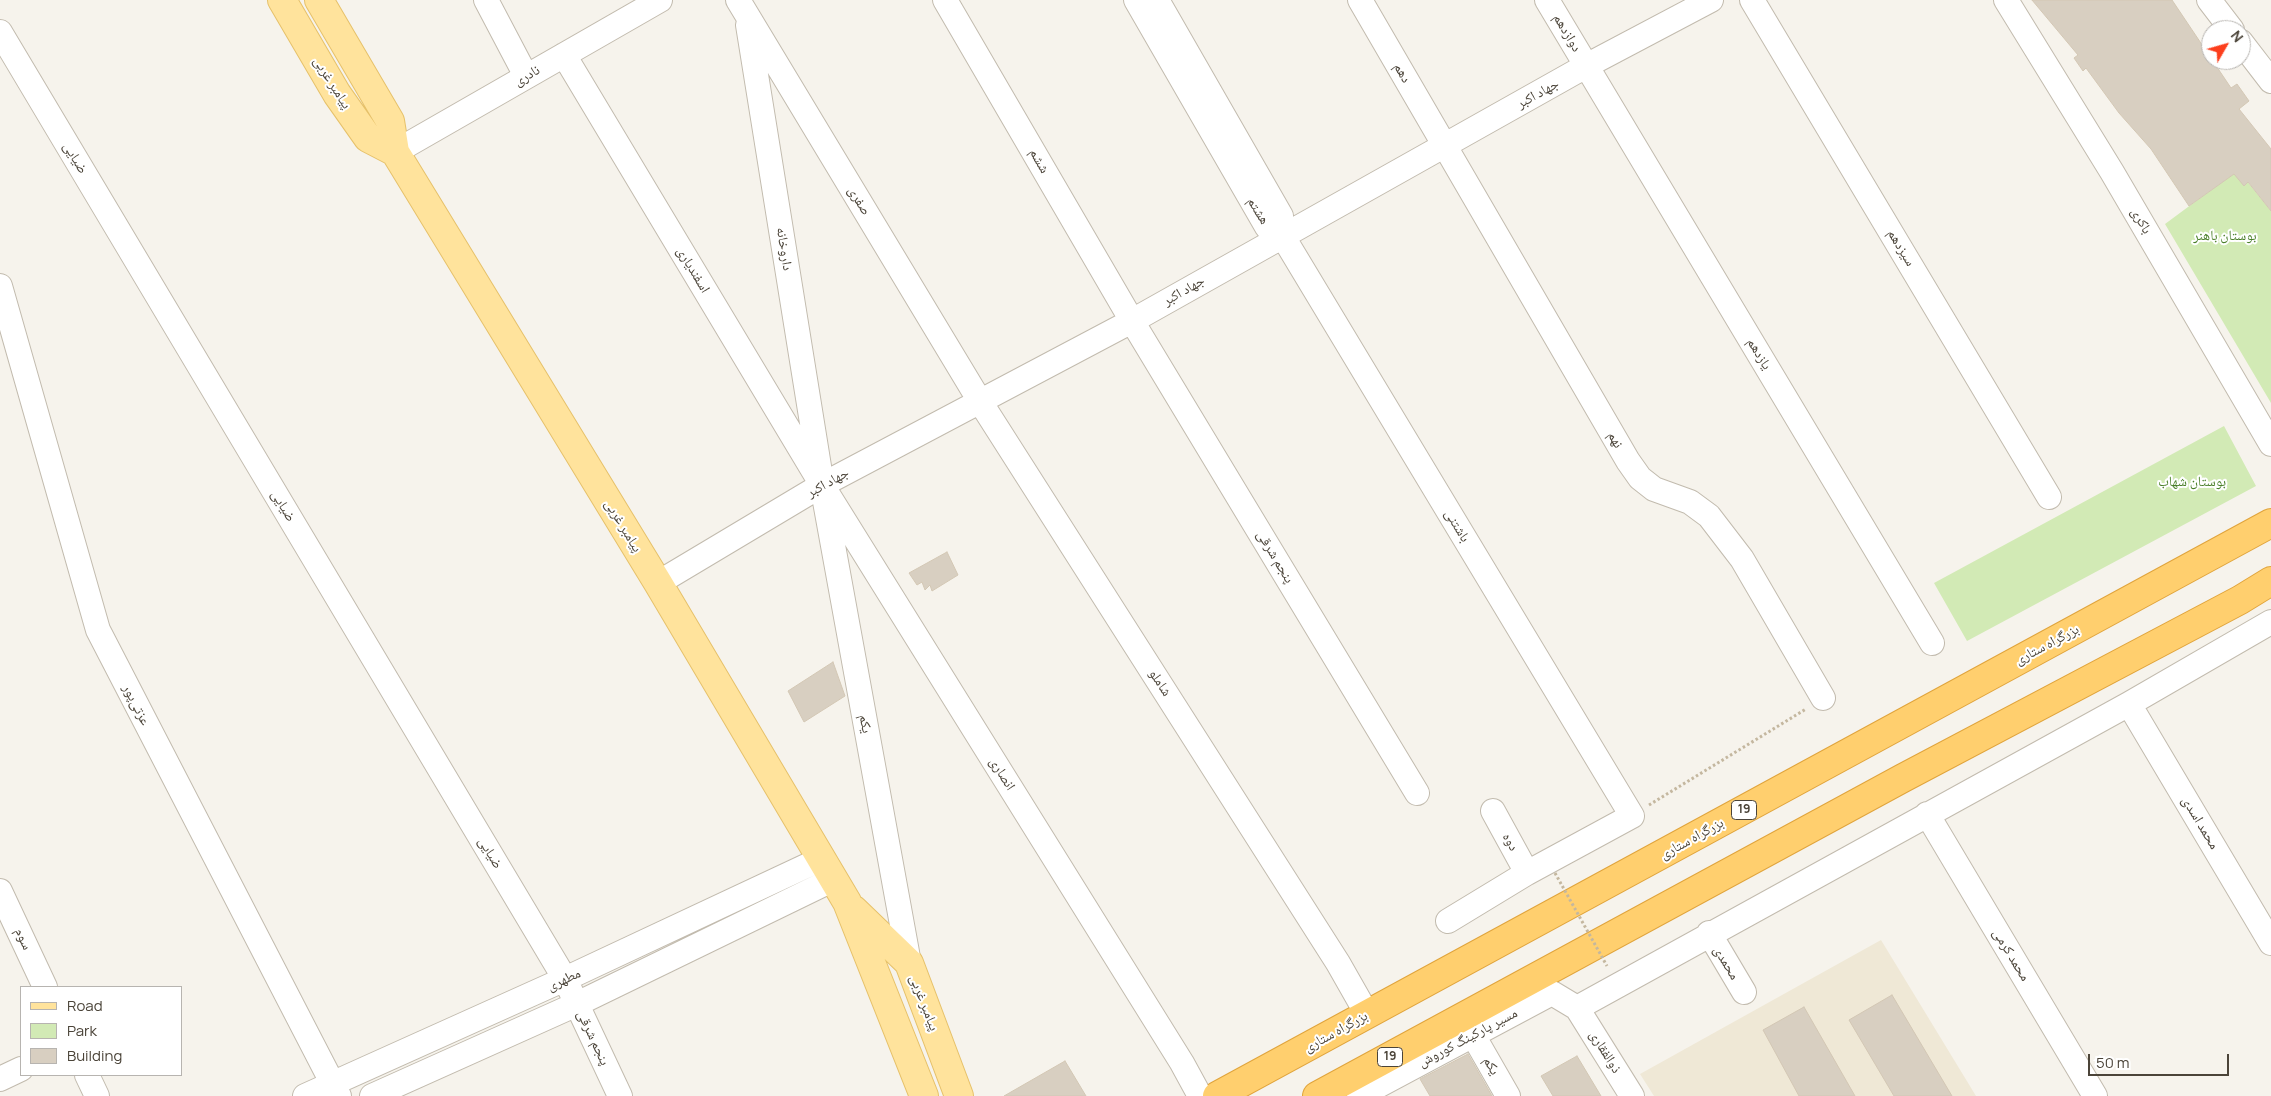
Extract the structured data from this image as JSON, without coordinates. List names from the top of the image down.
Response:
{
  "streets": {
    "highway": ["بزرگراه ستاری", "19"],
    "main road": ["پیامبر غربی"],
    "street": [
      "دوازدهم",
      "دهم",
      "نادری",
      "جهاد اکبر",
      "ضیایی",
      "ششم",
      "صفری",
      "هشتم",
      "باکری",
      "سیزدهم",
      "داروخانه",
      "اسفندیاری",
      "یازدهم",
      "نهم",
      "باشتنی",
      "پنجم شرقی",
      "شاملو",
      "عزتی‌پور",
      "یکم",
      "انصاری",
      "محمد اسدی",
      "دوه",
      "سوم",
      "محمد کرمی",
      "محمدی",
      "مطهری",
      "مسیر پارکینگ کوروش",
      "ذوالفقاری"
    ]
  },
  "crossings": [
    ["دوازدهم", "جهاد اکبر"],
    ["دوازدهم", "یازدهم"],
    ["دهم", "جهاد اکبر"],
    ["دهم", "نهم"],
    ["نادری", "پیامبر غربی"],
    ["نادری", "اسفندیاری"],
    ["پیامبر غربی", "جهاد اکبر"],
    ["پیامبر غربی", "یکم"],
    ["پیامبر غربی", "مطهری"],
    ["جهاد اکبر", "ششم"],
    ["جهاد اکبر", "صفری"],
    ["جهاد اکبر", "هشتم"],
    ["جهاد اکبر", "داروخانه"],
    ["جهاد اکبر", "اسفندیاری"],
    ["جهاد اکبر", "یازدهم"],
    ["جهاد اکبر", "نهم"],
    ["جهاد اکبر", "باشتنی"],
    ["جهاد اکبر", "پنجم شرقی"],
    ["جهاد اکبر", "شاملو"],
    ["جهاد اکبر", "یکم"],
    ["جهاد اکبر", "انصاری"],
    ["ضیایی", "پنجم شرقی"],
    ["ضیایی", "مطهری"],
    ["ششم", "پنجم شرقی"],
    ["صفری", "داروخانه"],
    ["صفری", "شاملو"],
    ["هشتم", "باشتنی"],
    ["داروخانه", "اسفندیاری"],
    ["داروخانه", "یکم"],
    ["داروخانه", "انصاری"],
    ["اسفندیاری", "یکم"],
    ["اسفندیاری", "انصاری"],
    ["پنجم شرقی", "مطهری"],
    ["بزرگراه ستاری", "شاملو"],
    ["عزتی‌پور", "مطهری"],
    ["یکم", "انصاری"],
    ["یکم", "مسیر پارکینگ کوروش"],
    ["مسیر پارکینگ کوروش", "ذوالفقاری"]
  ],
  "parks": ["بوستان باهنر", "بوستان شهاب"],
  "legend": ["Road", "Park", "Building"],
  "scale_bar": "50 m",
  "north": "top right"
}
